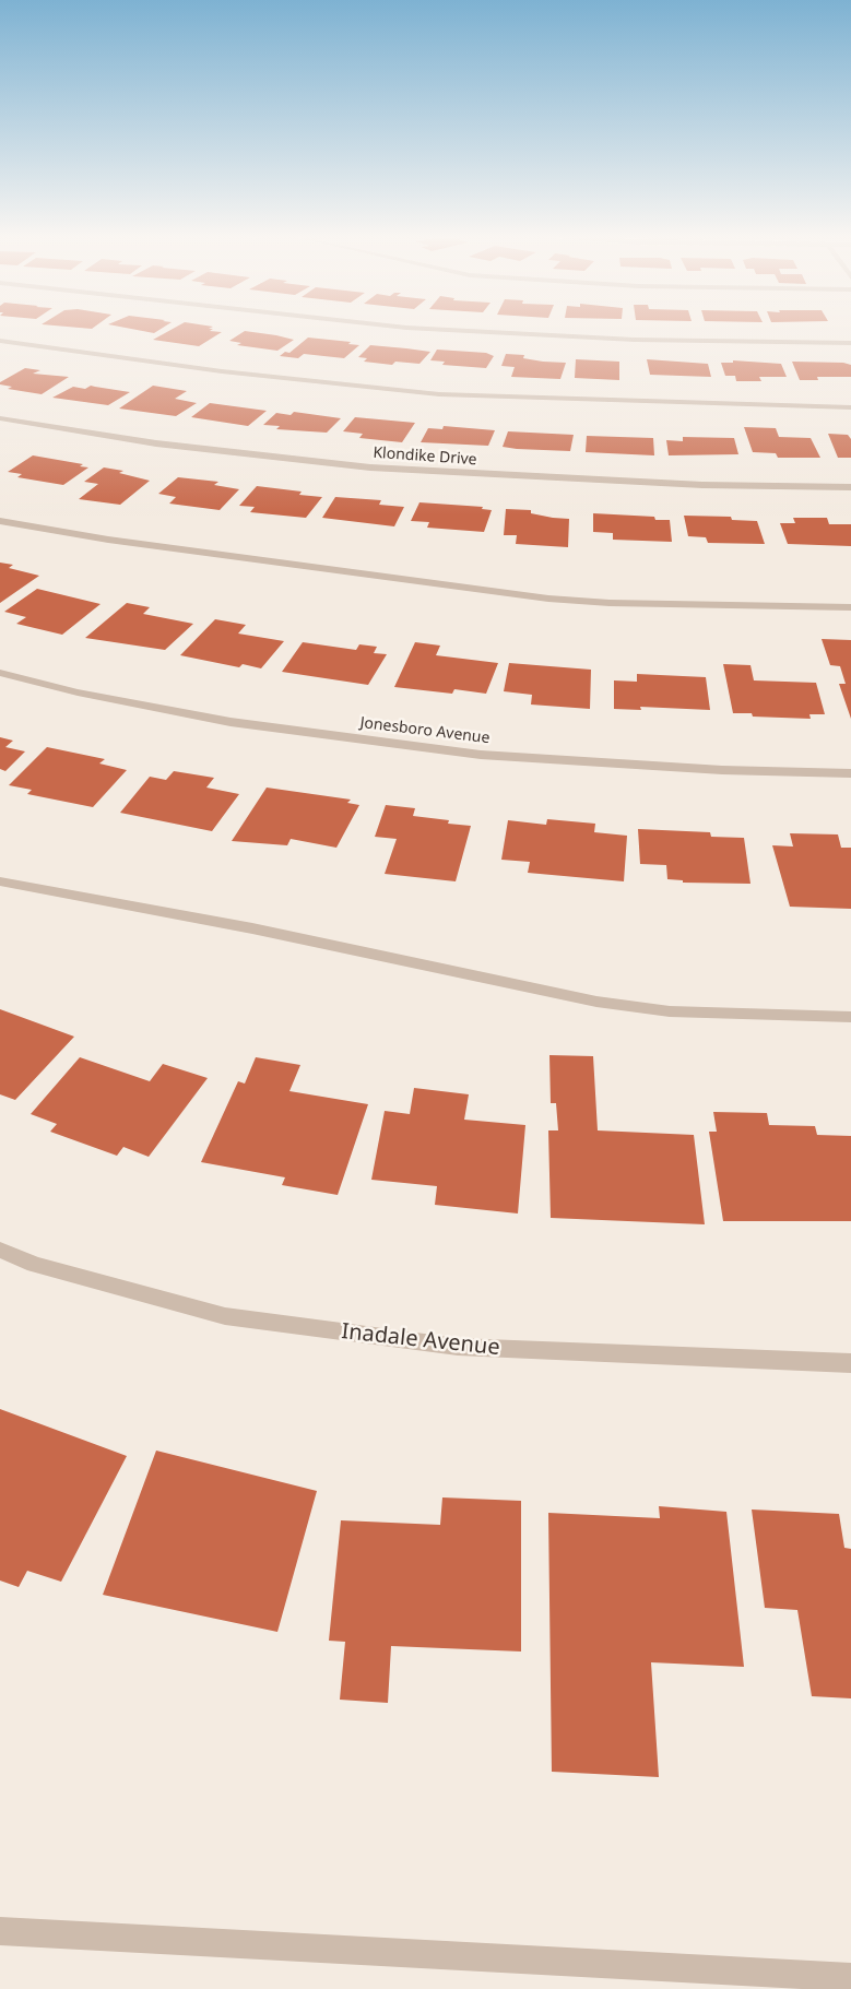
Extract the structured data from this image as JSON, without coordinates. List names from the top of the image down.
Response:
{
  "streets": {
    "street": ["Klondike Drive", "Jonesboro Avenue", "Inadale Avenue"]
  }
}
